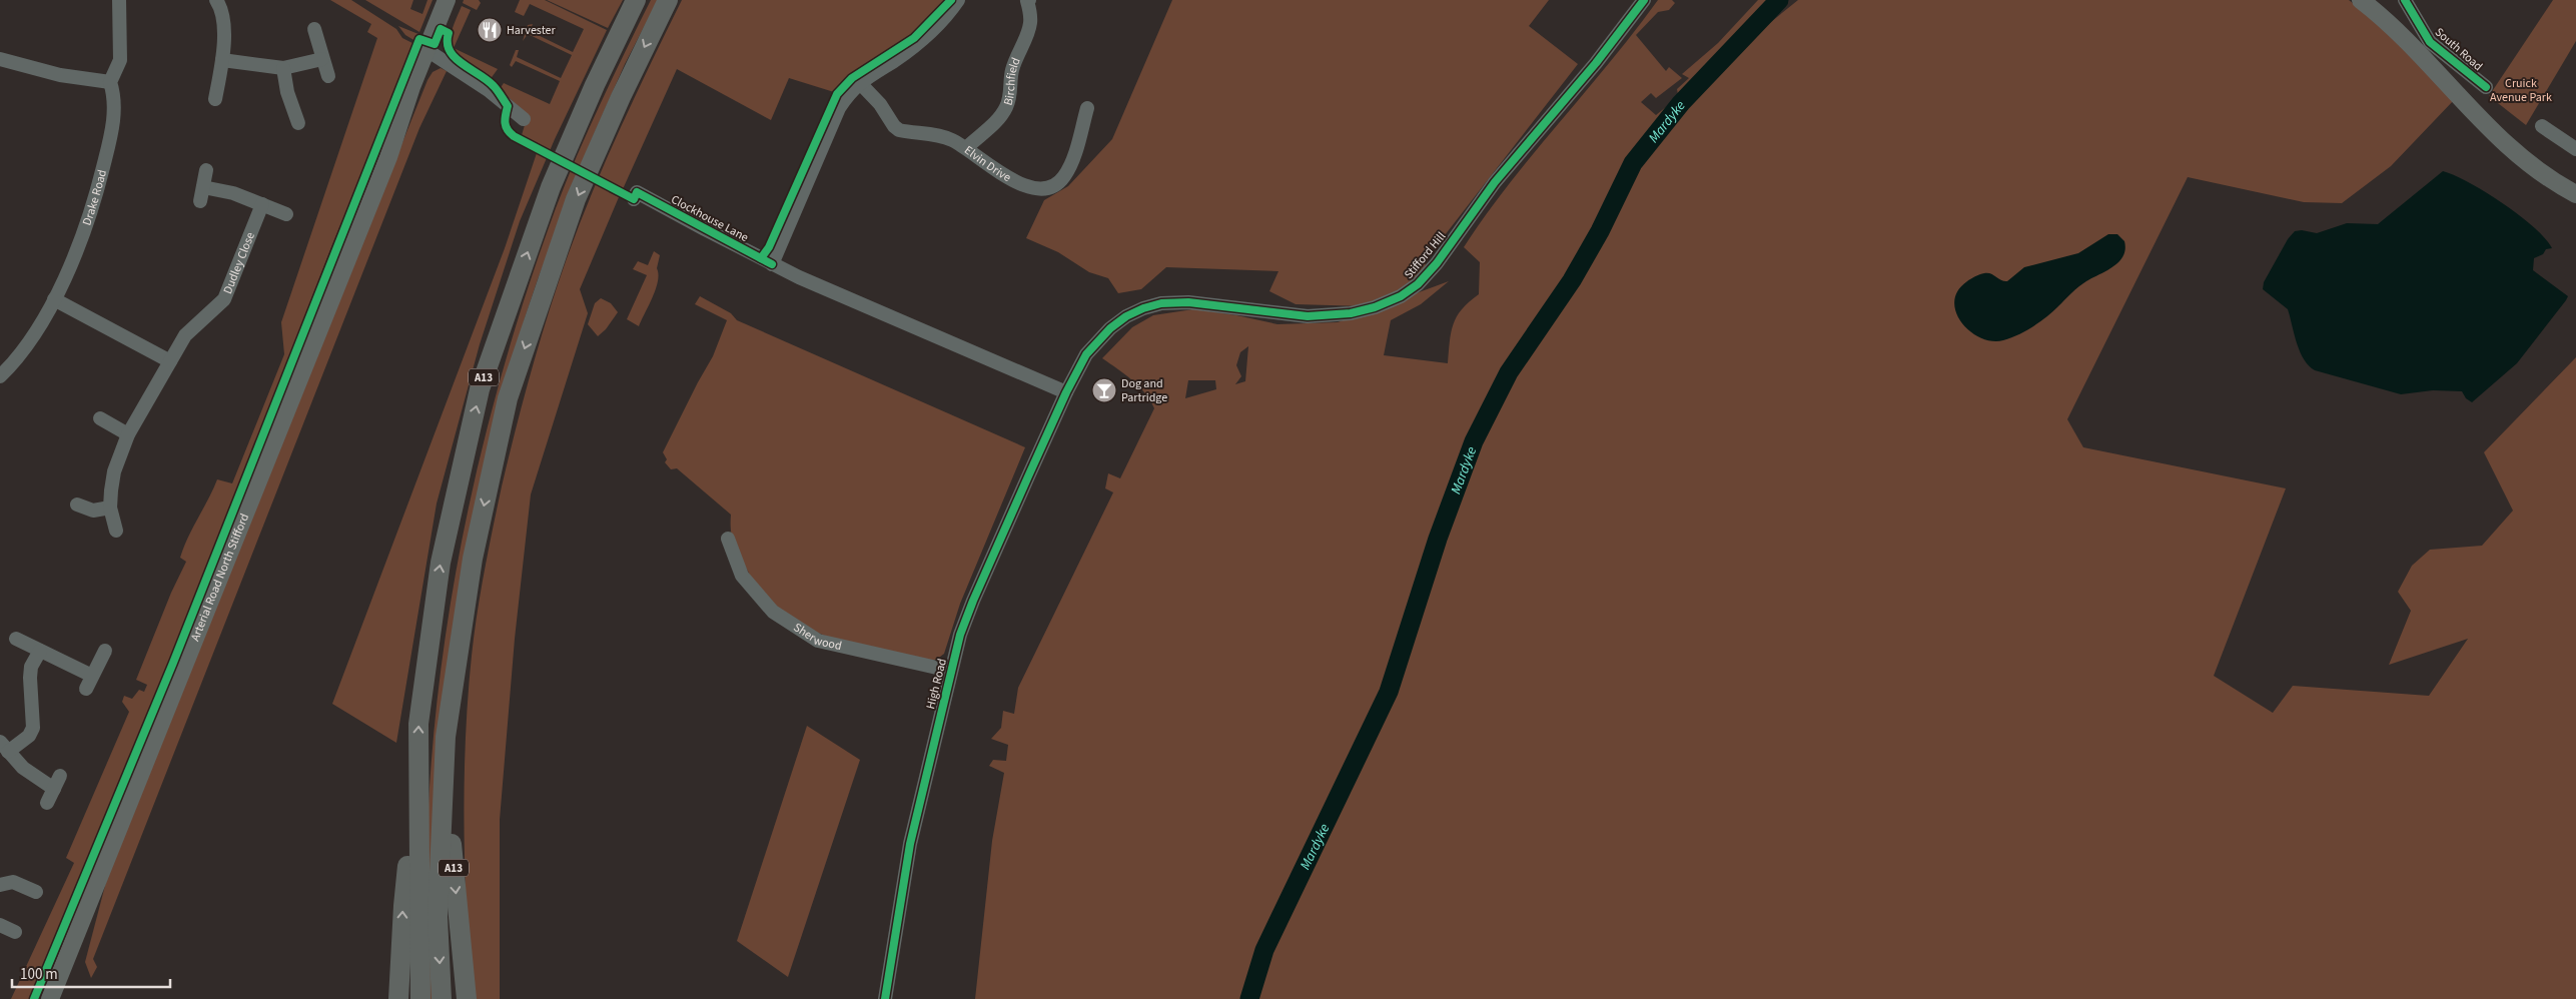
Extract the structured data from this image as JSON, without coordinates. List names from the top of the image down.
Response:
{
  "streets": {
    "highway": ["A13"],
    "main road": ["Arterial Road North Stifford"],
    "street": [
      "South Road",
      "Birchfield",
      "Elvin Drive",
      "Drake Road",
      "Clockhouse Lane",
      "Stifford Hill",
      "Dudley Close",
      "Sherwood",
      "High Road"
    ]
  },
  "crossings": [
    ["Birchfield", "Elvin Drive"],
    ["Clockhouse Lane", "Stifford Hill"],
    ["Clockhouse Lane", "High Road"],
    ["Stifford Hill", "High Road"],
    ["Sherwood", "High Road"]
  ],
  "water": ["Mardyke"],
  "parks": ["Cruick Avenue Park"],
  "places": {
    "restaurant": ["Harvester"],
    "bar": ["Dog and Partridge"]
  },
  "scale_bar": "100 m"
}
